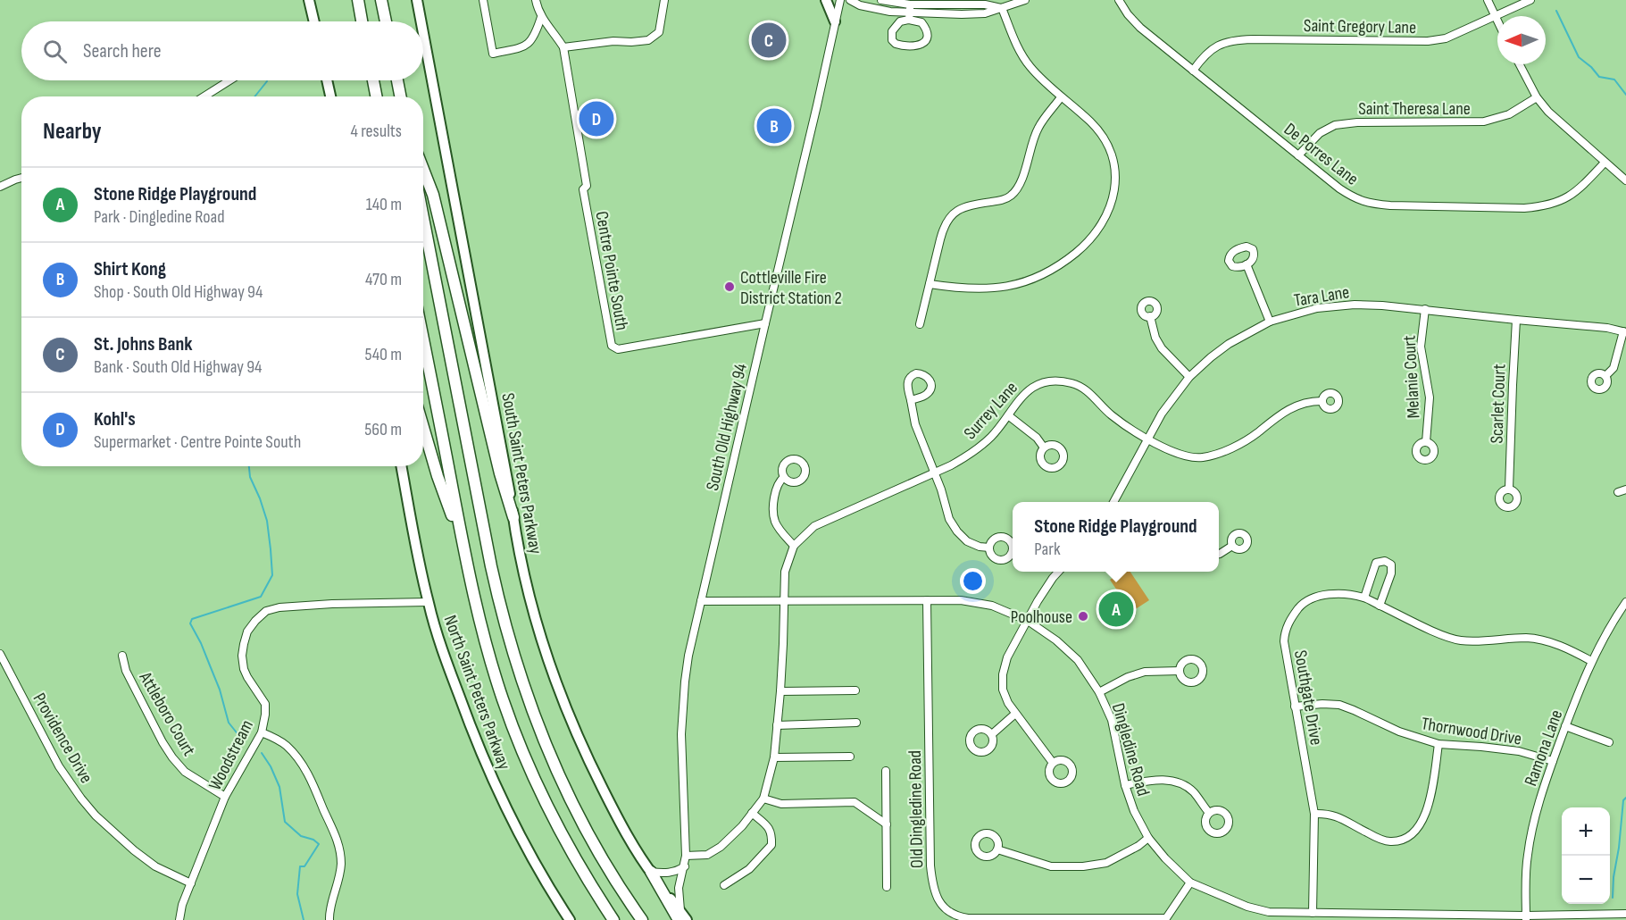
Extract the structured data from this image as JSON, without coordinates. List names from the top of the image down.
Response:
{
  "streets": {
    "main road": ["South Saint Peters Parkway", "North Saint Peters Parkway"],
    "street": [
      "Saint Gregory Lane",
      "Saint Theresa Lane",
      "De Porres Lane",
      "Centre Pointe South",
      "Tara Lane",
      "Melanie Court",
      "Scarlet Court",
      "Surrey Lane",
      "South Old Highway 94",
      "Southgate Drive",
      "Attleboro Court",
      "Thornwood Drive",
      "Providence Drive",
      "Ramona Lane",
      "Dingledine Road",
      "Woodstream",
      "Old Dingledine Road"
    ]
  },
  "crossings": [
    ["Saint Gregory Lane", "De Porres Lane"],
    ["Saint Theresa Lane", "De Porres Lane"],
    ["Centre Pointe South", "South Old Highway 94"],
    ["Tara Lane", "Melanie Court"],
    ["Tara Lane", "Scarlet Court"],
    ["Tara Lane", "Surrey Lane"],
    ["South Old Highway 94", "Dingledine Road"],
    ["North Saint Peters Parkway", "Woodstream"],
    ["Southgate Drive", "Thornwood Drive"],
    ["Southgate Drive", "Ramona Lane"],
    ["Southgate Drive", "Dingledine Road"],
    ["Attleboro Court", "Woodstream"],
    ["Thornwood Drive", "Ramona Lane"],
    ["Providence Drive", "Woodstream"],
    ["Ramona Lane", "Dingledine Road"],
    ["Dingledine Road", "Old Dingledine Road"]
  ],
  "places": ["Cottleville Fire District Station 2", "Poolhouse"],
  "north": "left",
  "page": {
    "pins": [
      "C",
      "D",
      "B",
      "A"
    ],
    "search": "Search here",
    "heading": ["Nearby", "4 results"],
    "list": [
      {
        "mark": "A",
        "name": "Stone Ridge Playground",
        "note": "Park · Dingledine Road",
        "value": "140 m"
      },
      {
        "mark": "B",
        "name": "Shirt Kong",
        "note": "Shop · South Old Highway 94",
        "value": "470 m"
      },
      {
        "mark": "C",
        "name": "St. Johns Bank",
        "note": "Bank · South Old Highway 94",
        "value": "540 m"
      },
      {
        "mark": "D",
        "name": "Kohl's",
        "note": "Supermarket · Centre Pointe South",
        "value": "560 m"
      }
    ],
    "popup": ["Stone Ridge Playground", "Park"],
    "map_buttons": ["+", "−"]
  }
}
